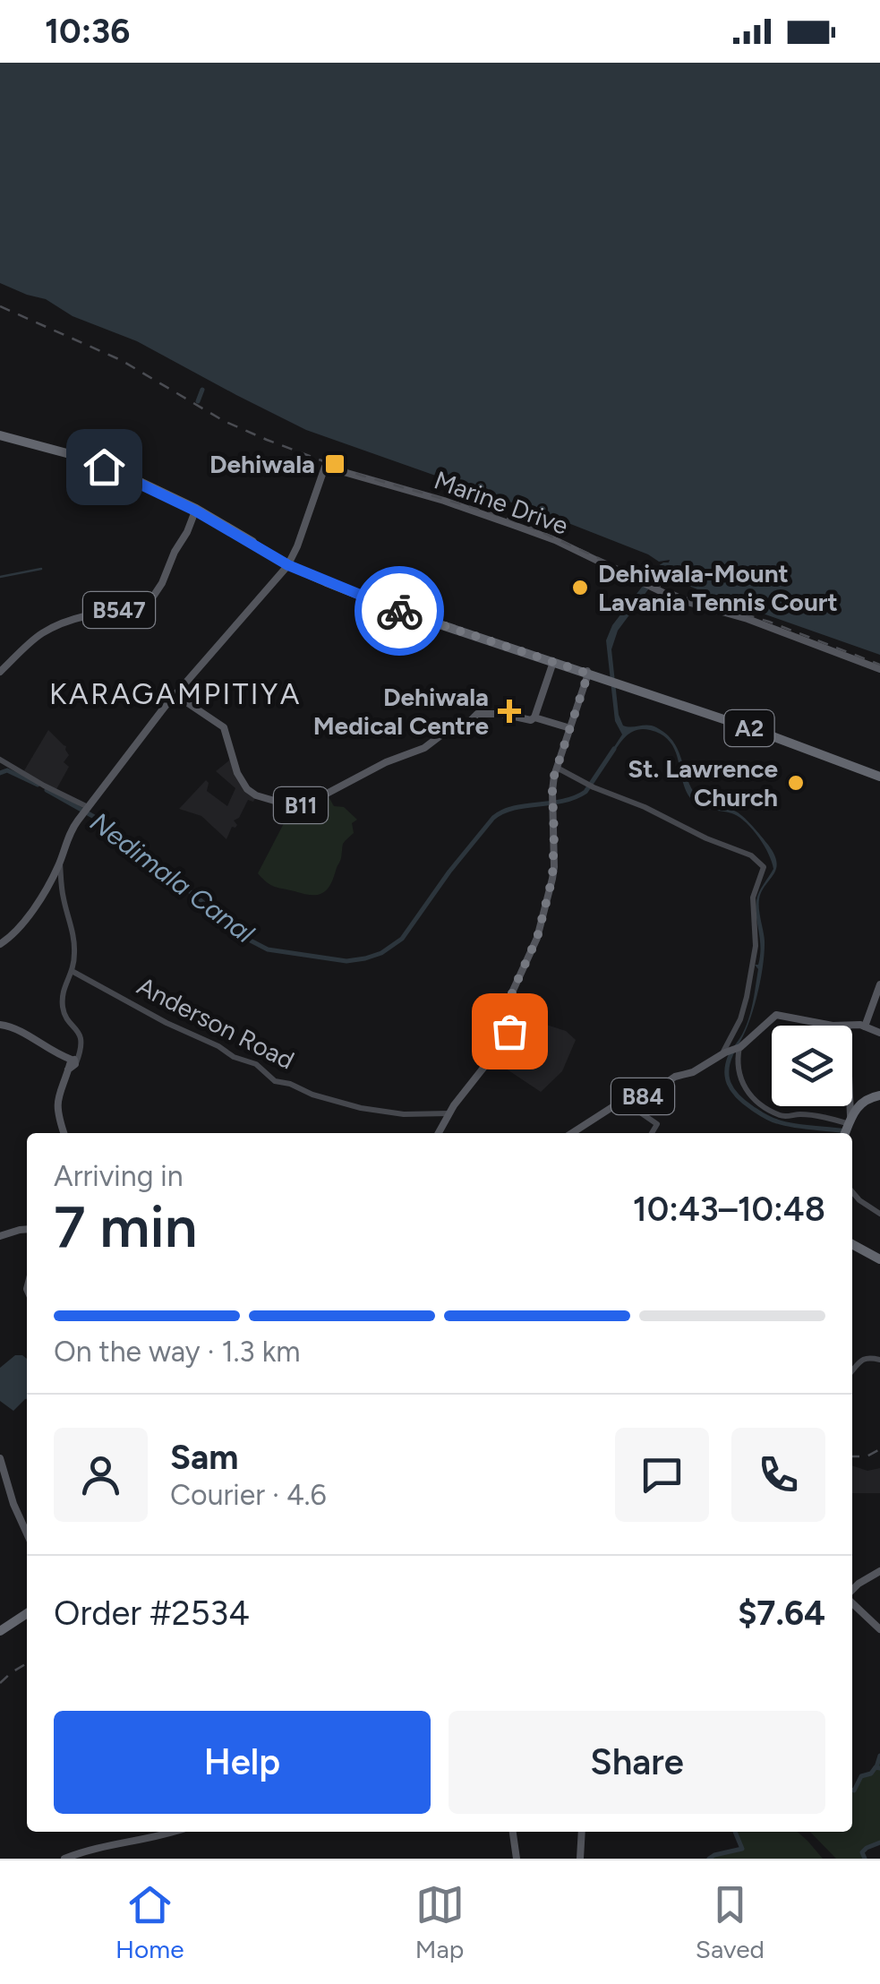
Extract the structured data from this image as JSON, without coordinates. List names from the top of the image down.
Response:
{
  "streets": {
    "highway": ["A2"],
    "main road": [
      "Marine Drive",
      "B547",
      "B11",
      "Anderson Road",
      "B84"
    ]
  },
  "crossings": [
    ["B547", "A2"]
  ],
  "districts": ["KARAGAMPITIYA"],
  "water": ["Nedimala Canal"],
  "places": {
    "transit": ["Dehiwala"],
    "other": ["Dehiwala-Mount Lavania Tennis Court", "St. Lawrence Church"],
    "health": ["Dehiwala Medical Centre"]
  },
  "page": {
    "status": "10:36",
    "heading": ["7 min", "Arriving in", "10:43–10:48"],
    "panel": [
      "Sam",
      "Courier · 4.6",
      "Order #2534",
      "$7.64"
    ],
    "bar": "On the way · 1.3 km",
    "buttons": ["Help", "Share"],
    "tabs": ["Home", "Map", "Saved"]
  }
}
